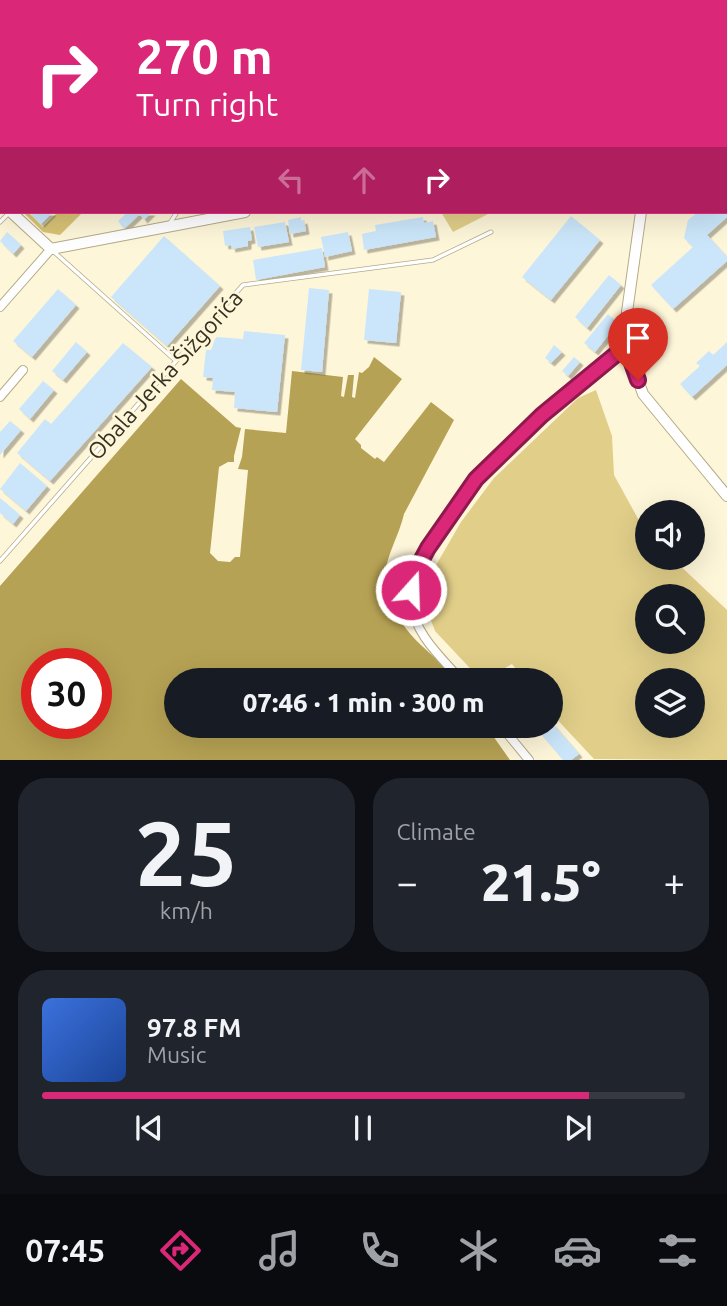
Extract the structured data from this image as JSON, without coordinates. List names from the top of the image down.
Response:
{
  "streets": {
    "lane": ["Obala Jerka Šižgorića"]
  },
  "page": {
    "turn": ["270 m", "Turn right"],
    "limit": "30",
    "trip": "07:46 · 1 min · 300 m",
    "tile": [
      ["25", "km/h"],
      "Climate"
    ],
    "heat": ["−", "21.5°", "+"],
    "song": ["97.8 FM", "Music"],
    "tabs": "07:45"
  }
}
